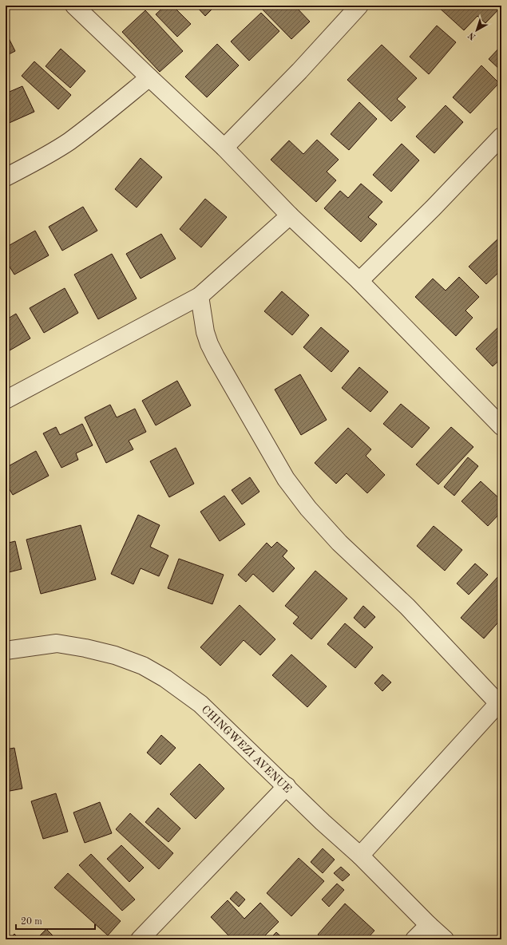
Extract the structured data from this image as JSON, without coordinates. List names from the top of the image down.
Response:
{
  "streets": {
    "street": ["CHINGWEZI AVENUE"]
  },
  "scale_bar": "20 m",
  "north": "bottom left"
}
